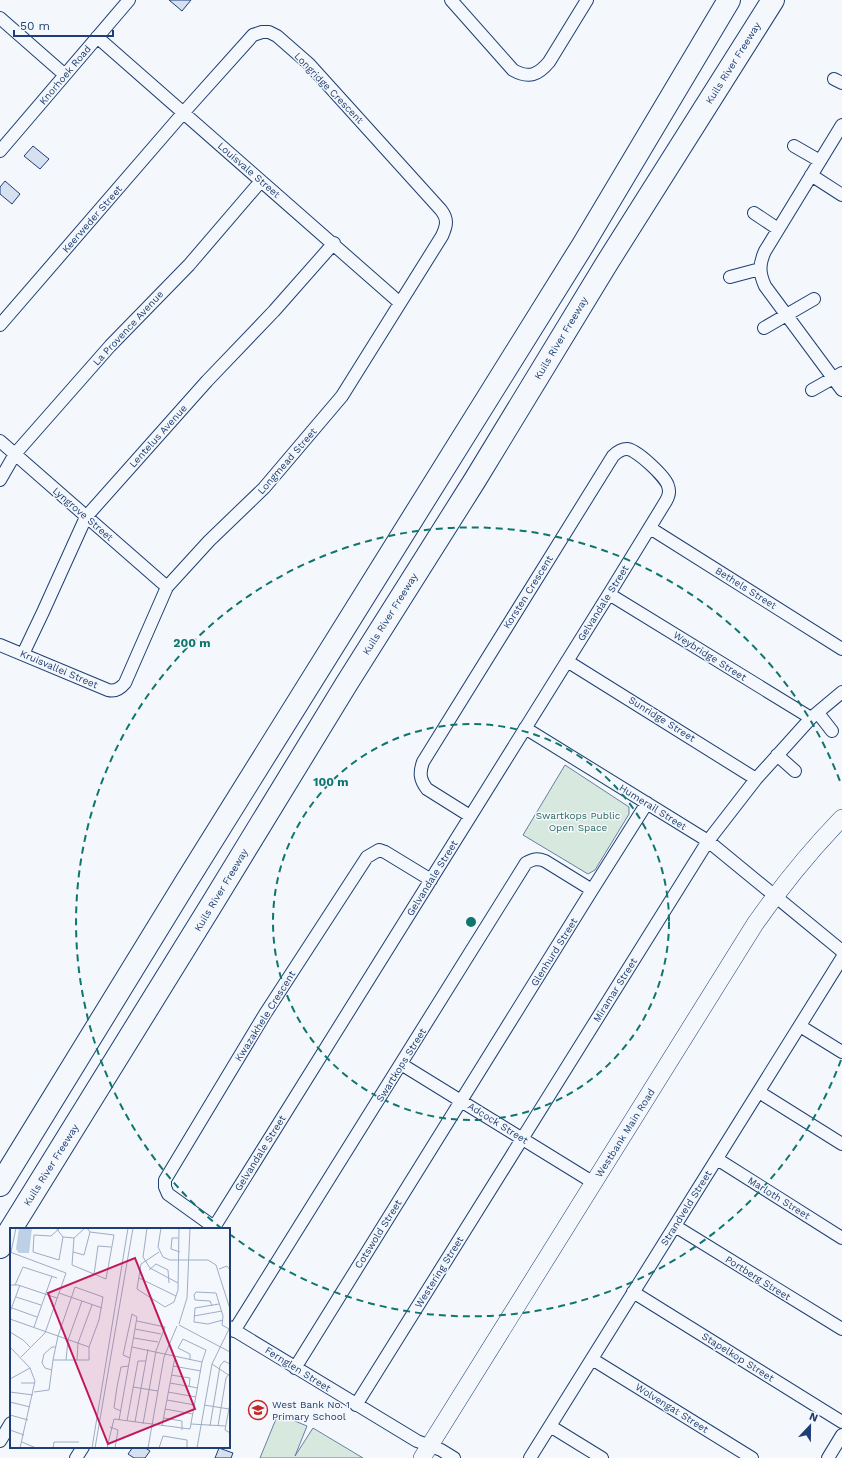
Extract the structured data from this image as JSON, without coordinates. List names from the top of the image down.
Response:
{
  "streets": {
    "highway": ["Kuils River Freeway"],
    "street": [
      "Knorhoek Road",
      "Longridge Crescent",
      "Louisvale Street",
      "Keerweder Street",
      "La Provence Avenue",
      "Lentelus Avenue",
      "Longmead Street",
      "Lyngrove Street",
      "Bethels Street",
      "Korsten Crescent",
      "Gelvandale Street",
      "Weybridge Street",
      "Kruisvallei Street",
      "Sunridge Street",
      "Humerail Street",
      "Glenhurd Street",
      "Miramar Street",
      "Kwazakhele Crescent",
      "Swartkops Street",
      "Adcock Street",
      "Westbank Main Road",
      "Marloth Street",
      "Strandveld Street",
      "Cotswold Street",
      "Westering Street",
      "Portberg Street",
      "Stapelkop Street",
      "Fernglen Street",
      "Wolvengat Street"
    ]
  },
  "crossings": [
    ["Knorhoek Road", "Louisvale Street"],
    ["Longridge Crescent", "Louisvale Street"],
    ["Longridge Crescent", "Keerweder Street"],
    ["Longridge Crescent", "Longmead Street"],
    ["Louisvale Street", "Keerweder Street"],
    ["Louisvale Street", "La Provence Avenue"],
    ["Louisvale Street", "Lentelus Avenue"],
    ["Louisvale Street", "Longmead Street"],
    ["La Provence Avenue", "Lyngrove Street"],
    ["Lentelus Avenue", "Lyngrove Street"],
    ["Lentelus Avenue", "Kruisvallei Street"],
    ["Longmead Street", "Lyngrove Street"],
    ["Longmead Street", "Kruisvallei Street"],
    ["Bethels Street", "Korsten Crescent"],
    ["Bethels Street", "Gelvandale Street"],
    ["Korsten Crescent", "Gelvandale Street"],
    ["Gelvandale Street", "Weybridge Street"],
    ["Gelvandale Street", "Sunridge Street"],
    ["Gelvandale Street", "Humerail Street"],
    ["Gelvandale Street", "Kwazakhele Crescent"],
    ["Humerail Street", "Glenhurd Street"],
    ["Humerail Street", "Miramar Street"],
    ["Humerail Street", "Westbank Main Road"],
    ["Glenhurd Street", "Swartkops Street"],
    ["Glenhurd Street", "Adcock Street"],
    ["Glenhurd Street", "Cotswold Street"],
    ["Miramar Street", "Adcock Street"],
    ["Miramar Street", "Westering Street"],
    ["Swartkops Street", "Adcock Street"],
    ["Swartkops Street", "Fernglen Street"],
    ["Adcock Street", "Westbank Main Road"],
    ["Adcock Street", "Cotswold Street"],
    ["Adcock Street", "Westering Street"],
    ["Westbank Main Road", "Fernglen Street"],
    ["Marloth Street", "Strandveld Street"],
    ["Strandveld Street", "Portberg Street"],
    ["Strandveld Street", "Stapelkop Street"],
    ["Strandveld Street", "Wolvengat Street"],
    ["Cotswold Street", "Fernglen Street"],
    ["Westering Street", "Fernglen Street"]
  ],
  "parks": ["Swartkops Public Open Space"],
  "places": {
    "school or university": ["West Bank No. 1 Primary School"]
  },
  "scale_bar": "50 m",
  "north": "top",
  "rings": ["200 m", "100 m"]
}
